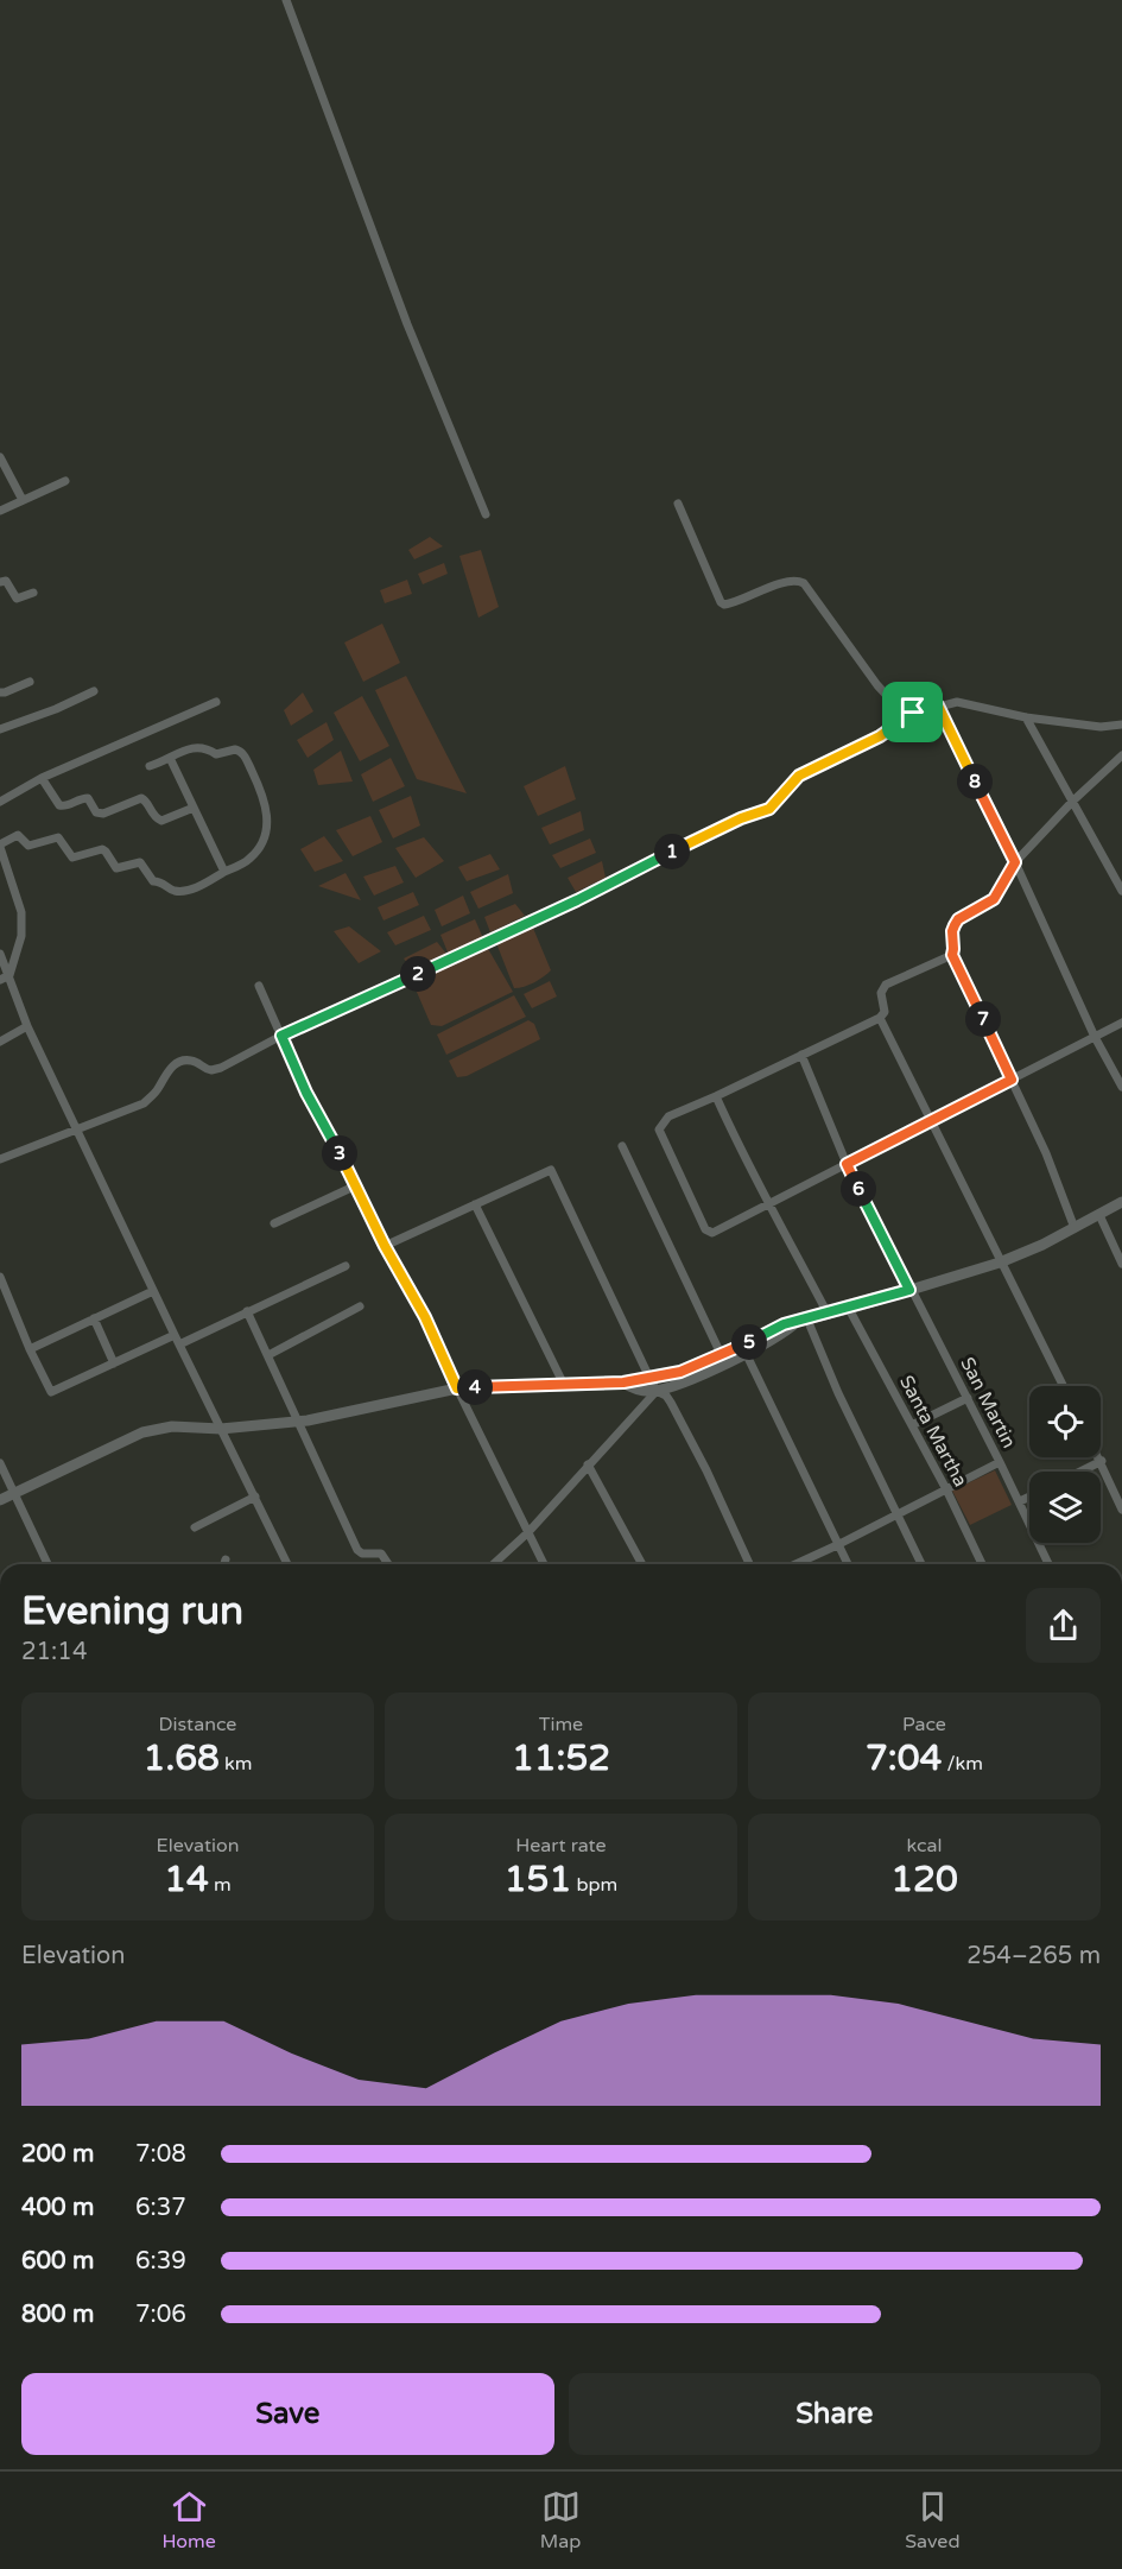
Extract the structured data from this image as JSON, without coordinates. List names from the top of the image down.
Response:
{
  "streets": {
    "street": ["San Martin", "Santa Martha"]
  },
  "page": {
    "pins": [
      "8",
      "1",
      "2",
      "7",
      "3",
      "6",
      "5",
      "4"
    ],
    "heading": ["Evening run", "21:14"],
    "stats": [
      ["Distance", "1.68 km"],
      ["Time", "11:52"],
      ["Pace", "7:04 /km"],
      ["Elevation", "14 m"],
      ["Heart rate", "151 bpm"],
      ["kcal", "120"]
    ],
    "chart": ["Elevation", "254–265 m"],
    "list": [
      {
        "name": "200 m",
        "note": "7:08"
      },
      {
        "name": "400 m",
        "note": "6:37"
      },
      {
        "name": "600 m",
        "note": "6:39"
      },
      {
        "name": "800 m",
        "note": "7:06"
      }
    ],
    "buttons": ["Save", "Share"],
    "tabs": ["Home", "Map", "Saved"]
  }
}
